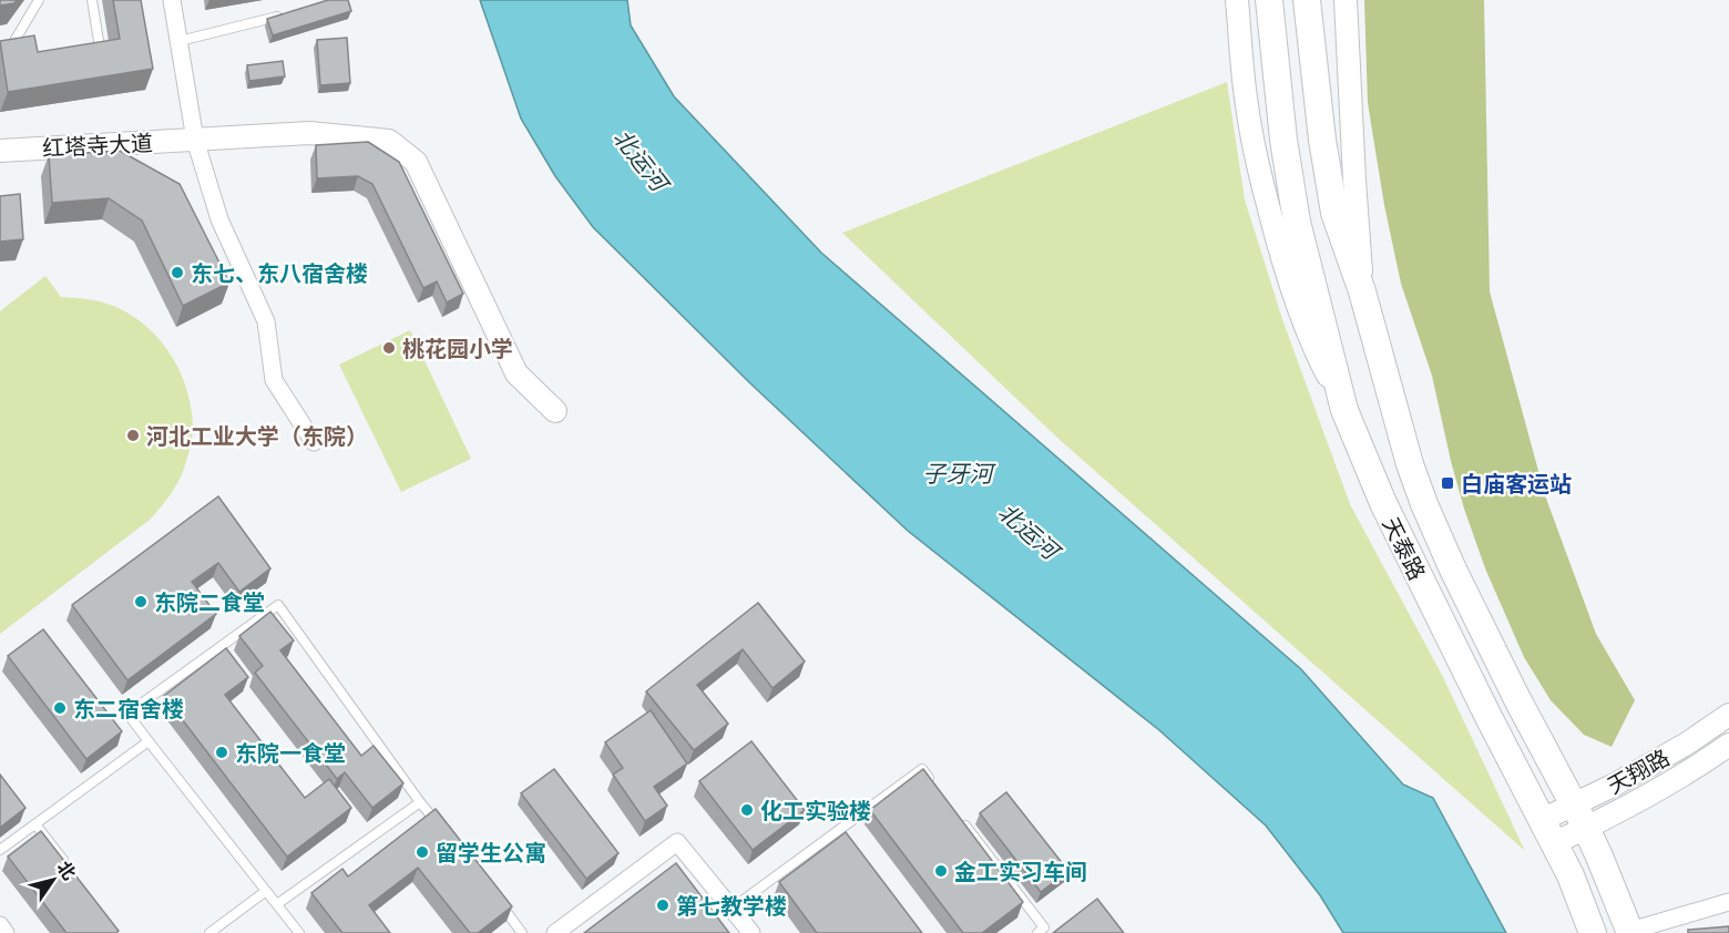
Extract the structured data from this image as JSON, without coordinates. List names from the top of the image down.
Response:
{
  "streets": {
    "main road": ["天泰路"],
    "street": ["红塔寺大道", "天翔路"]
  },
  "crossings": [
    ["天泰路", "天翔路"]
  ],
  "water": ["北运河", "子牙河"],
  "places": {
    "other": [
      "东七、东八宿舍楼",
      "桃花园小学",
      "河北工业大学（东院）",
      "东院二食堂",
      "东二宿舍楼",
      "东院一食堂",
      "化工实验楼",
      "留学生公寓",
      "金工实习车间",
      "第七教学楼"
    ],
    "transit": ["白庙客运站"]
  },
  "north": "top right"
}
